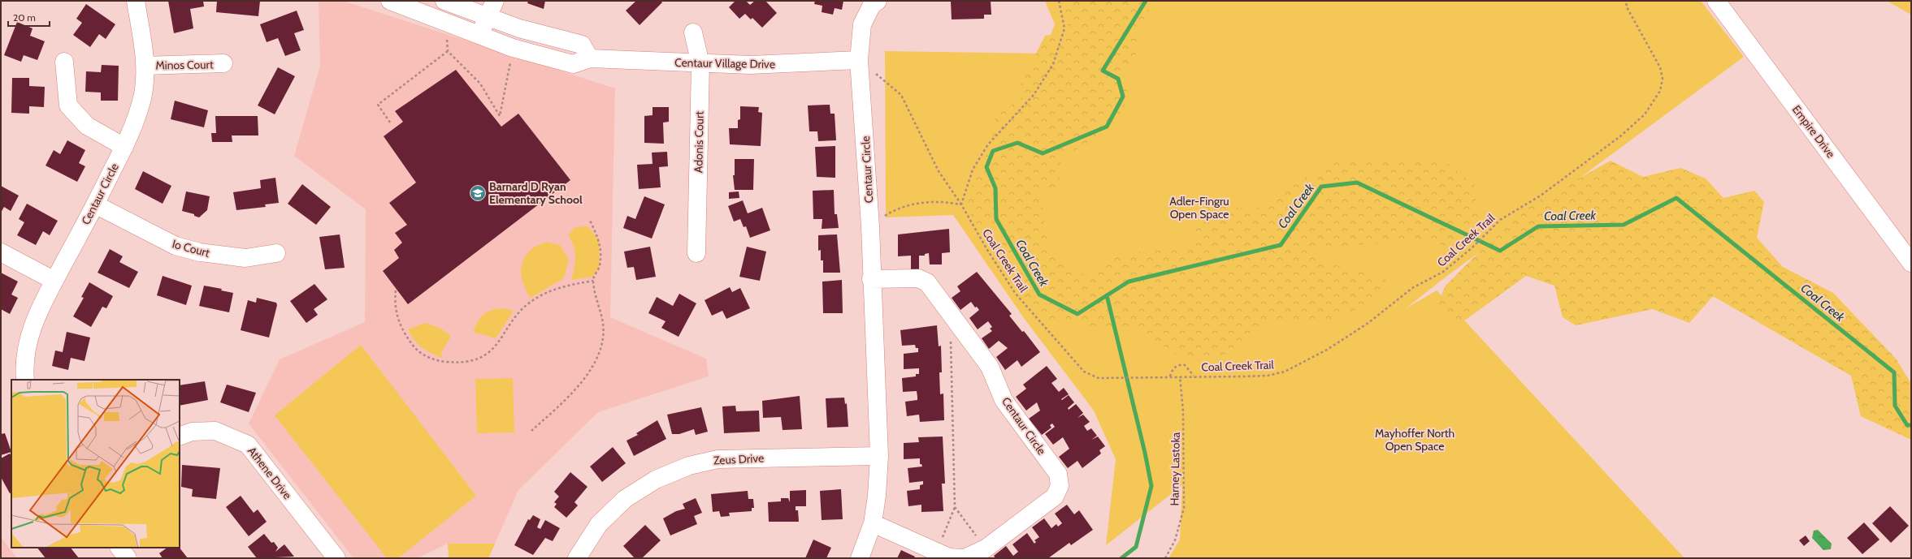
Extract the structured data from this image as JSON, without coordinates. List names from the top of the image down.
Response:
{
  "streets": {
    "street": [
      "Centaur Village Drive",
      "Minos Court",
      "Empire Drive",
      "Adonis Court",
      "Centaur Circle",
      "Io Court",
      "Zeus Drive",
      "Athene Drive"
    ],
    "path": ["Coal Creek Trail", "Harney Lastoka"]
  },
  "crossings": [
    ["Centaur Village Drive", "Adonis Court"],
    ["Centaur Village Drive", "Centaur Circle"],
    ["Minos Court", "Centaur Circle"],
    ["Centaur Circle", "Io Court"],
    ["Centaur Circle", "Zeus Drive"],
    ["Coal Creek Trail", "Harney Lastoka"]
  ],
  "water": ["Coal Creek"],
  "parks": ["Adler-Fingru Open Space", "Mayhoffer North Open Space"],
  "places": {
    "school or university": ["Barnard D Ryan Elementary School"]
  },
  "scale_bar": "20 m"
}
